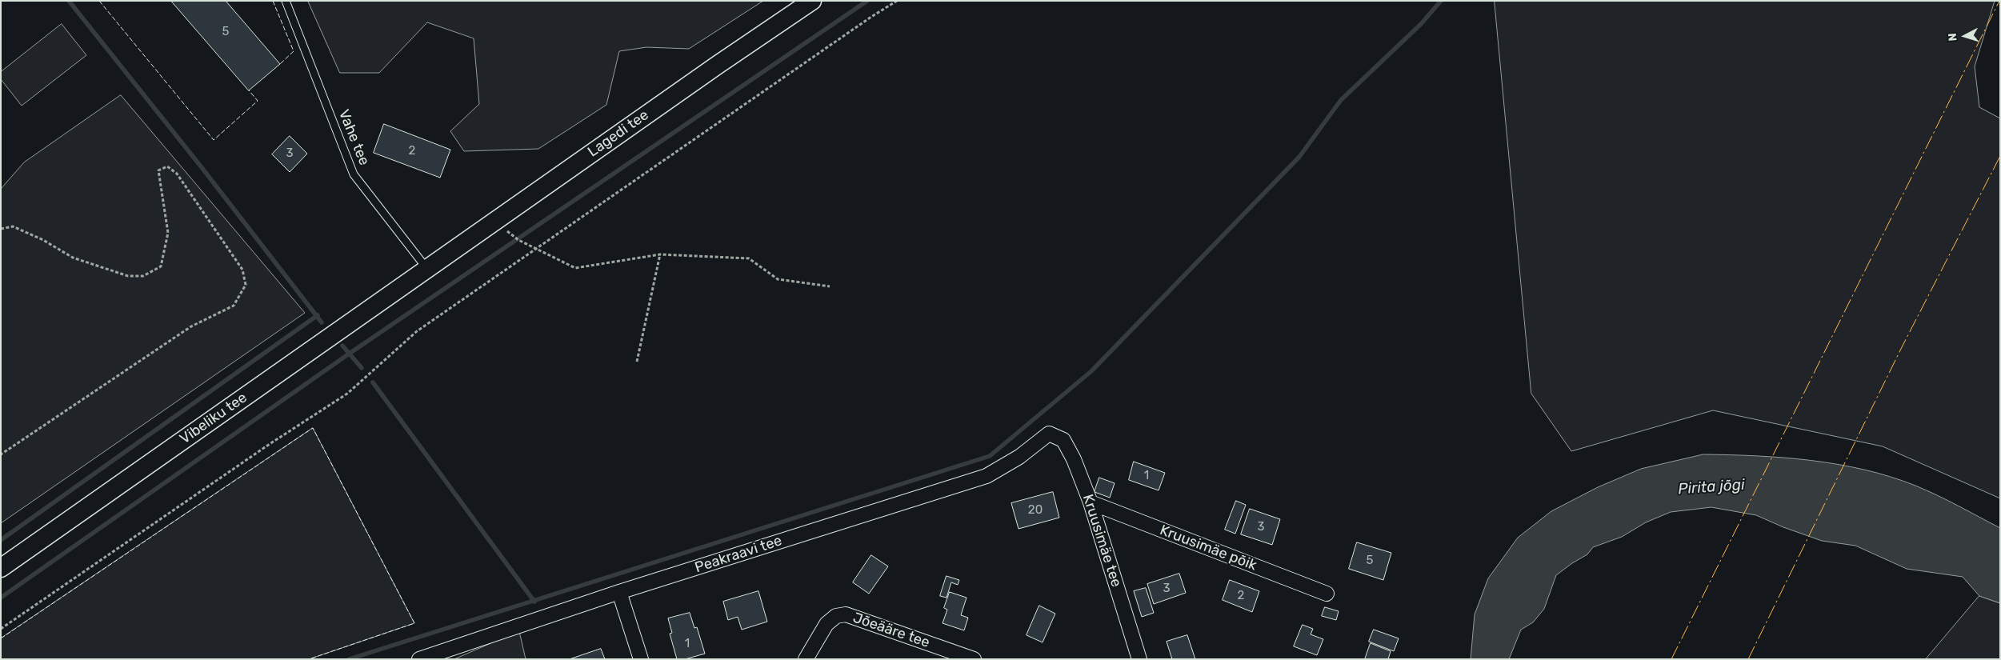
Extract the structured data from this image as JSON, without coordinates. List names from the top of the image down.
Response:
{
  "streets": {
    "street": [
      "Lagedi tee",
      "Vibeliku tee",
      "Kruusimäe tee",
      "Kruusimäe põik",
      "Peakraavi tee",
      "Jõeääre tee"
    ],
    "lane": ["Vahe tee"]
  },
  "crossings": [
    ["Lagedi tee", "Vahe tee"],
    ["Lagedi tee", "Vibeliku tee"],
    ["Vahe tee", "Vibeliku tee"],
    ["Kruusimäe tee", "Kruusimäe põik"],
    ["Kruusimäe tee", "Peakraavi tee"]
  ],
  "water": ["Pirita jõgi"],
  "house_numbers": [
    "5",
    "2",
    "3",
    "1",
    "20",
    "3",
    "5",
    "3",
    "2",
    "1"
  ],
  "north": "left"
}
